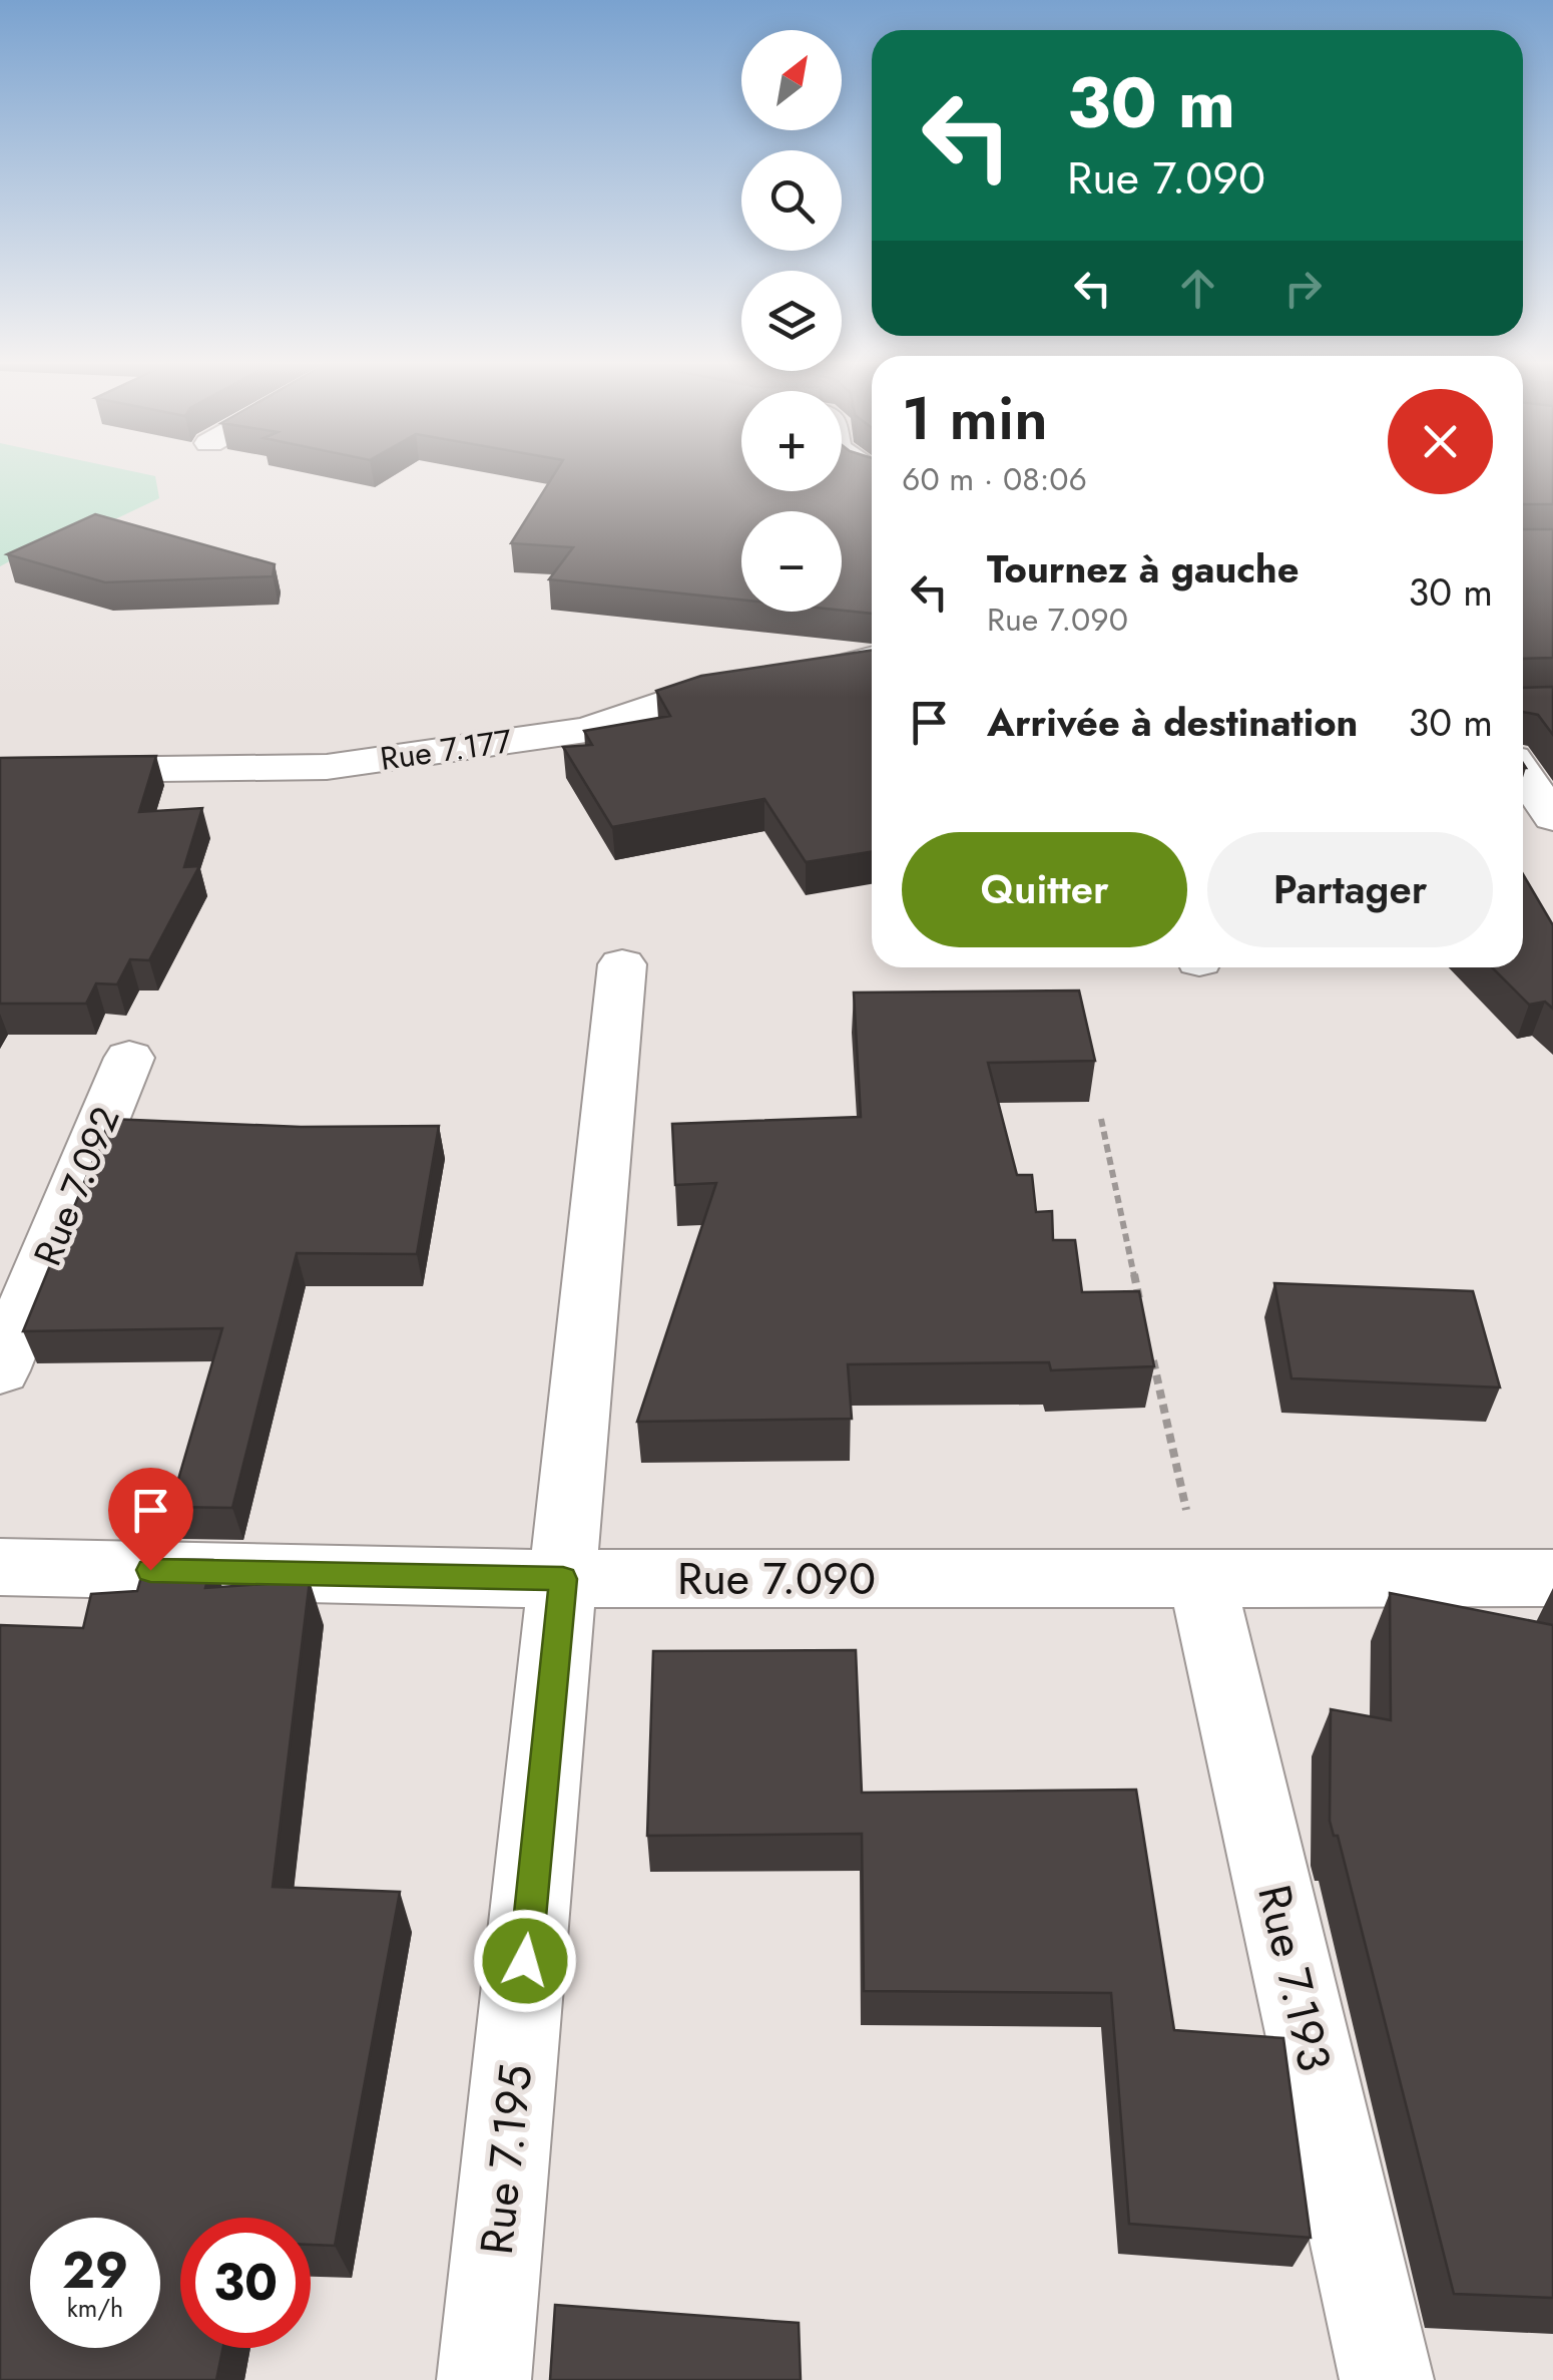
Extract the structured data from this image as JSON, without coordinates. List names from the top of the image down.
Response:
{
  "streets": {
    "street": [
      "Rue 7.177",
      "Rue 7.092",
      "Rue 7.090",
      "Rue 7.193",
      "Rue 7.195"
    ]
  },
  "crossings": [
    ["Rue 7.090", "Rue 7.193"],
    ["Rue 7.090", "Rue 7.195"]
  ],
  "north": "top right",
  "page": {
    "map_buttons": ["+", "−"],
    "turn": ["30 m", "Rue 7.090"],
    "heading": ["1 min", "60 m · 08:06"],
    "list": [
      {
        "name": "Tournez à gauche",
        "note": "Rue 7.090",
        "value": "30 m"
      },
      {
        "name": "Arrivée à destination",
        "value": "30 m"
      }
    ],
    "buttons": ["Quitter", "Partager"],
    "speed": "29 km/h",
    "limit": "30"
  }
}
